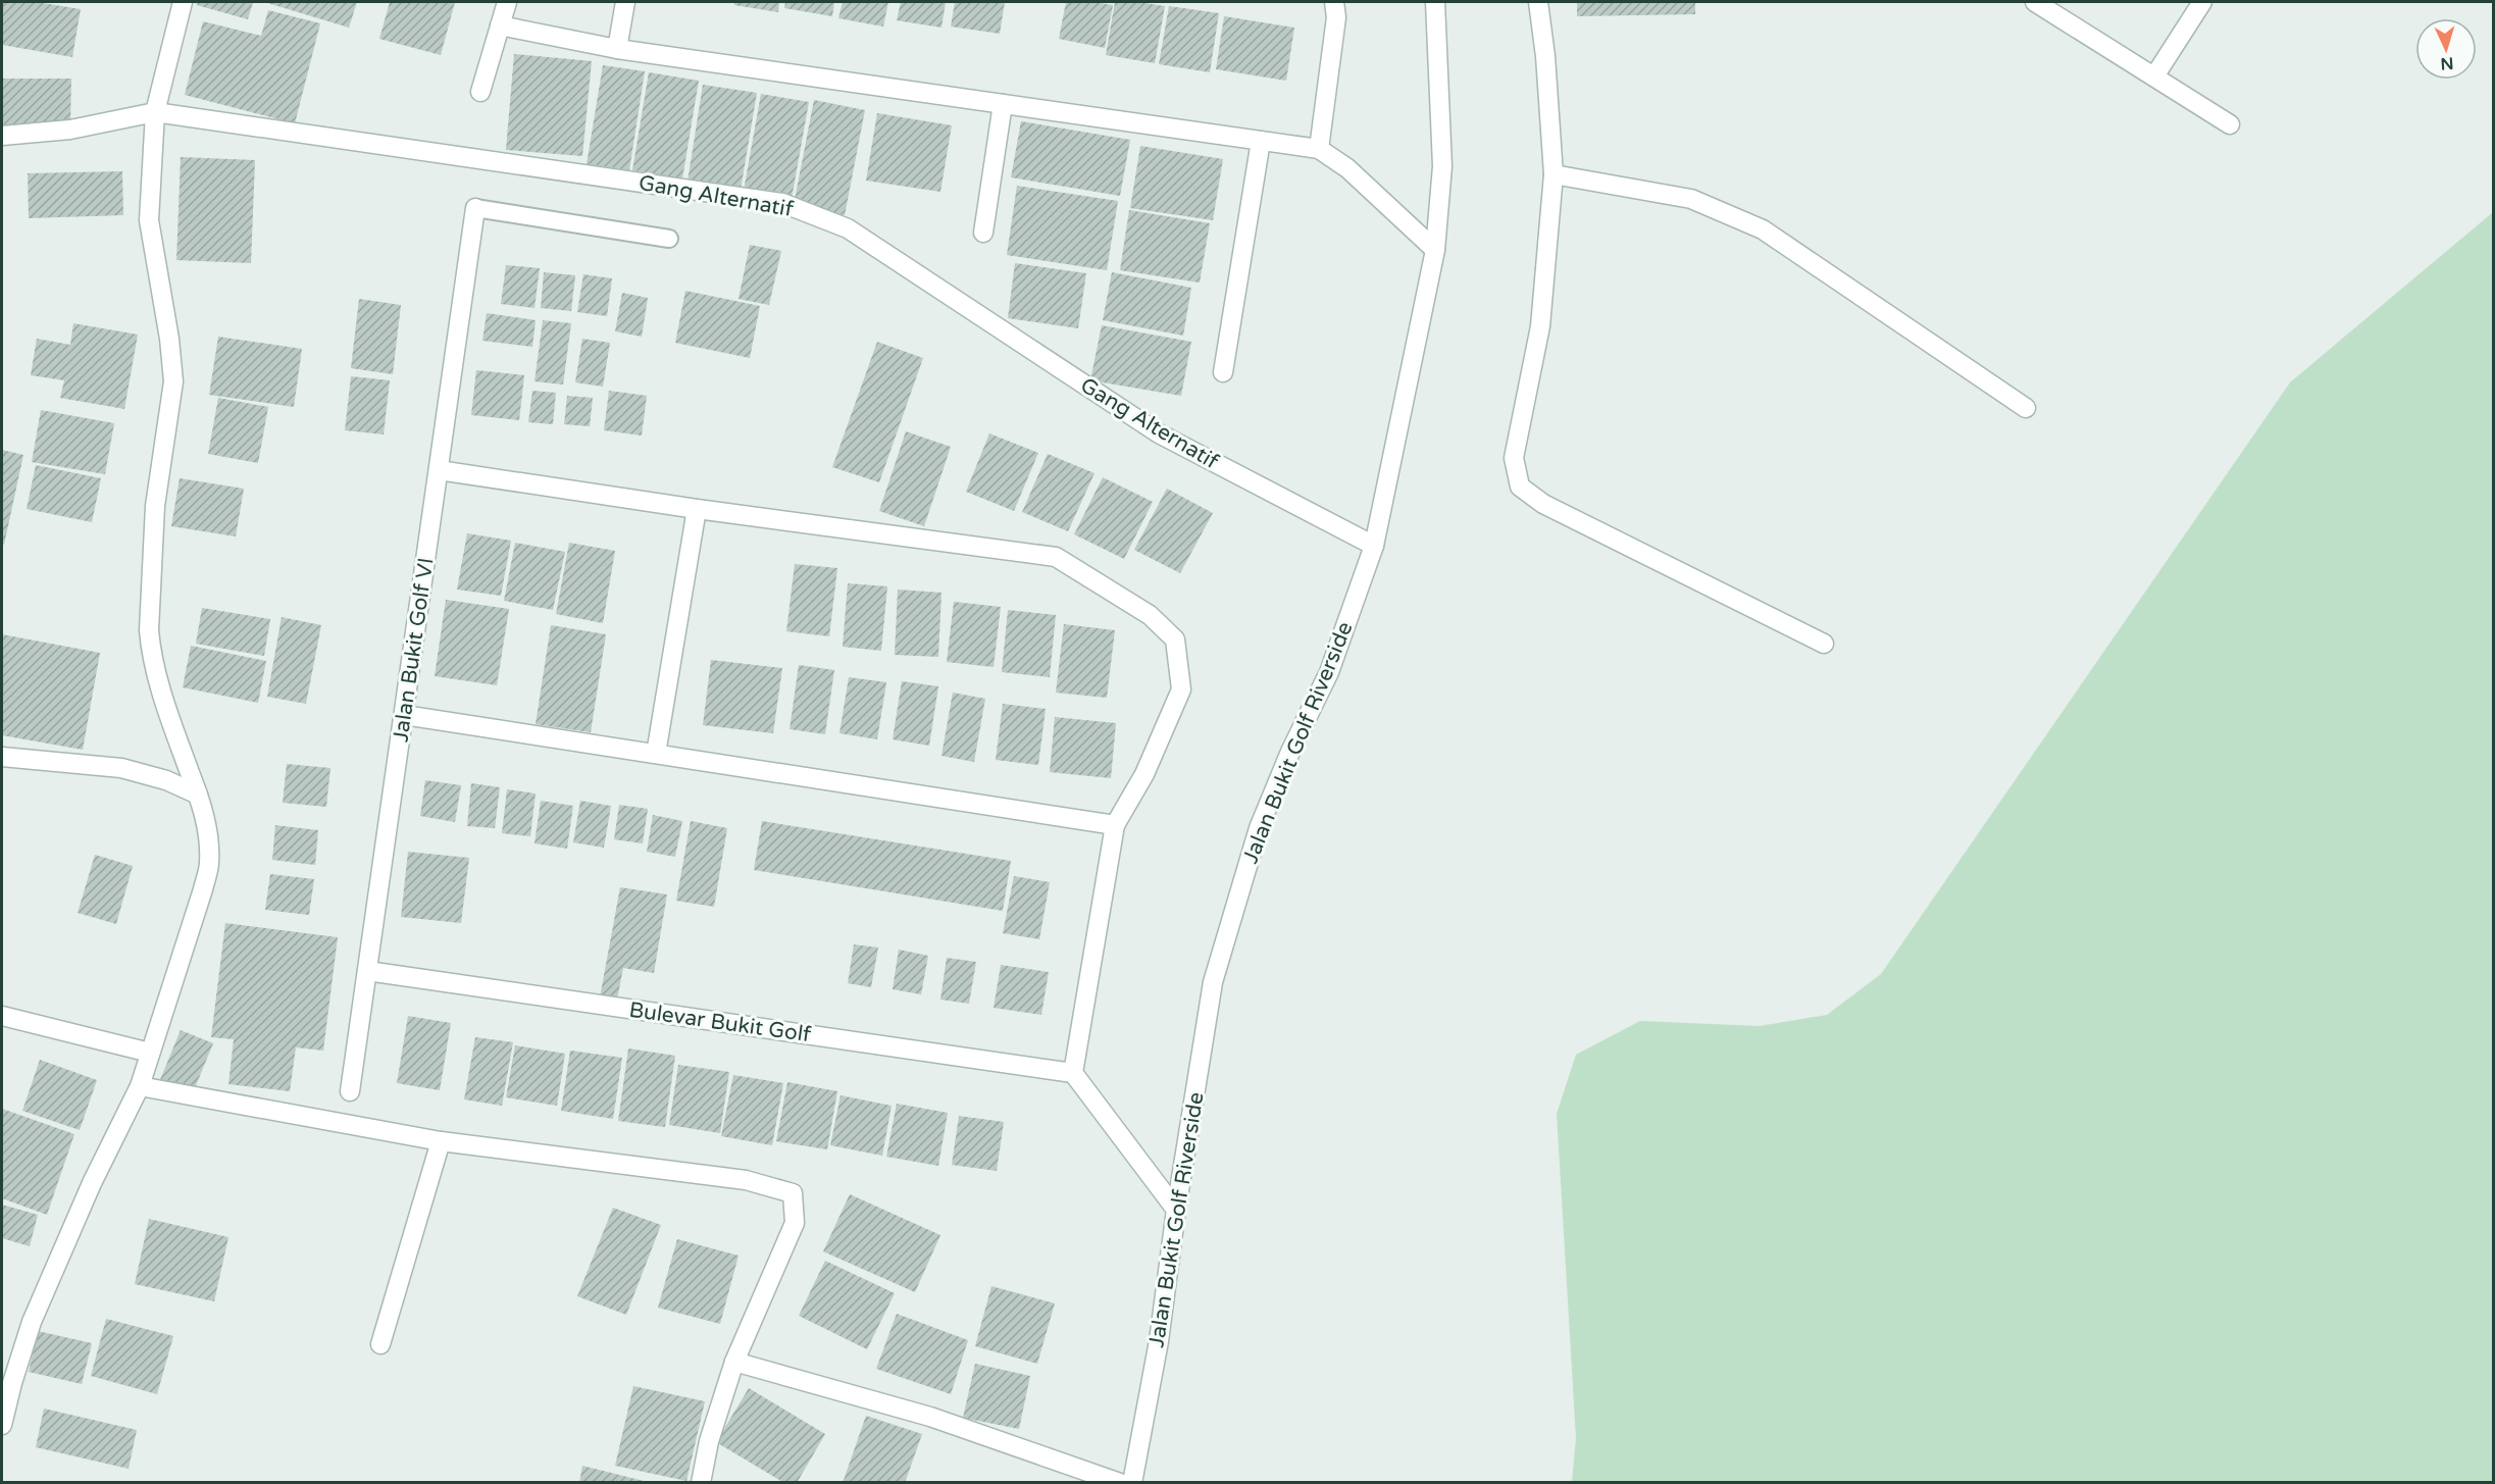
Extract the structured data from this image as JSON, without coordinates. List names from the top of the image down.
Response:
{
  "streets": {
    "street": [
      "Gang Alternatif",
      "Jalan Bukit Golf VI",
      "Jalan Bukit Golf Riverside",
      "Bulevar Bukit Golf"
    ]
  },
  "crossings": [
    ["Gang Alternatif", "Jalan Bukit Golf Riverside"],
    ["Jalan Bukit Golf VI", "Bulevar Bukit Golf"]
  ],
  "north": "bottom"
}
